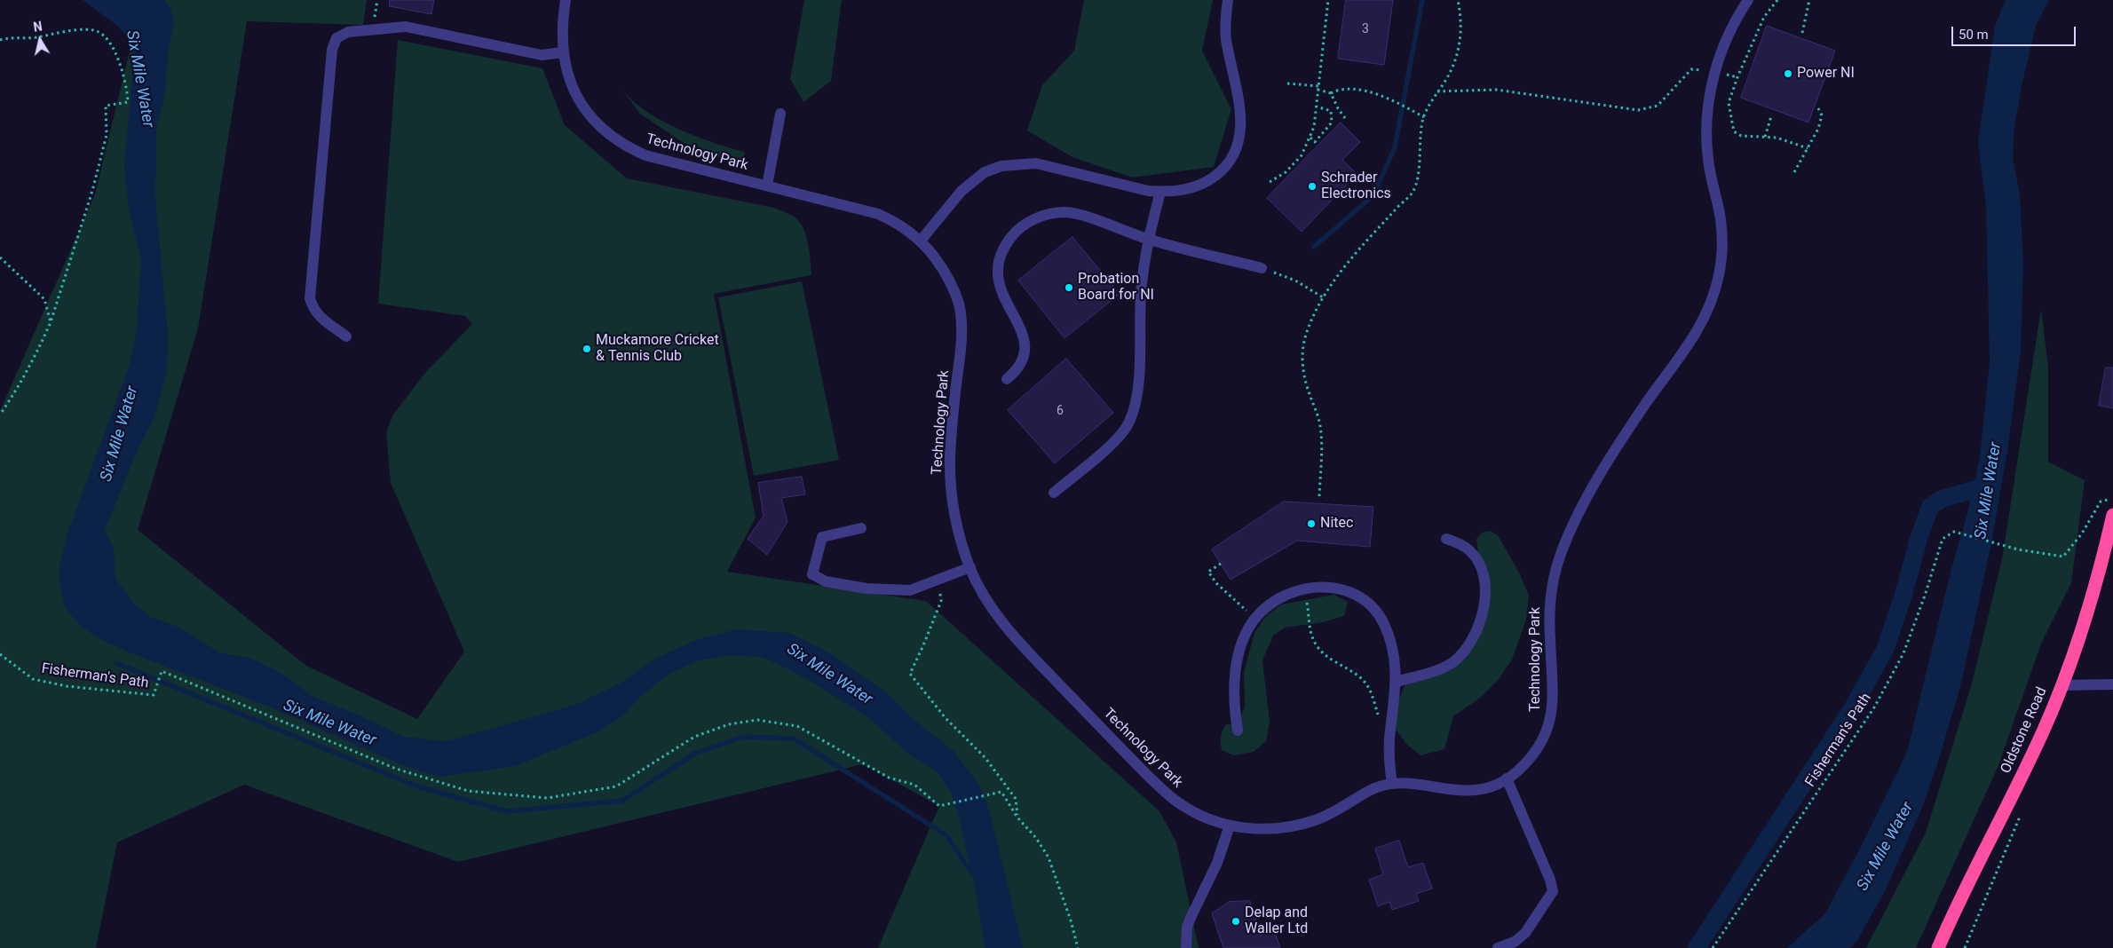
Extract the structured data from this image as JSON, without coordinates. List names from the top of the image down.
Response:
{
  "streets": {
    "highway": ["Oldstone Road"],
    "street": ["Technology Park"],
    "path": ["Fisherman's Path"]
  },
  "water": ["Six Mile Water"],
  "places": [
    "Power NI",
    "Schrader Electronics",
    "Probation Board for NI",
    "Muckamore Cricket & Tennis Club",
    "Nitec",
    "Delap and Waller Ltd"
  ],
  "house_numbers": ["3", "6"],
  "scale_bar": "50 m",
  "north": "top"
}
